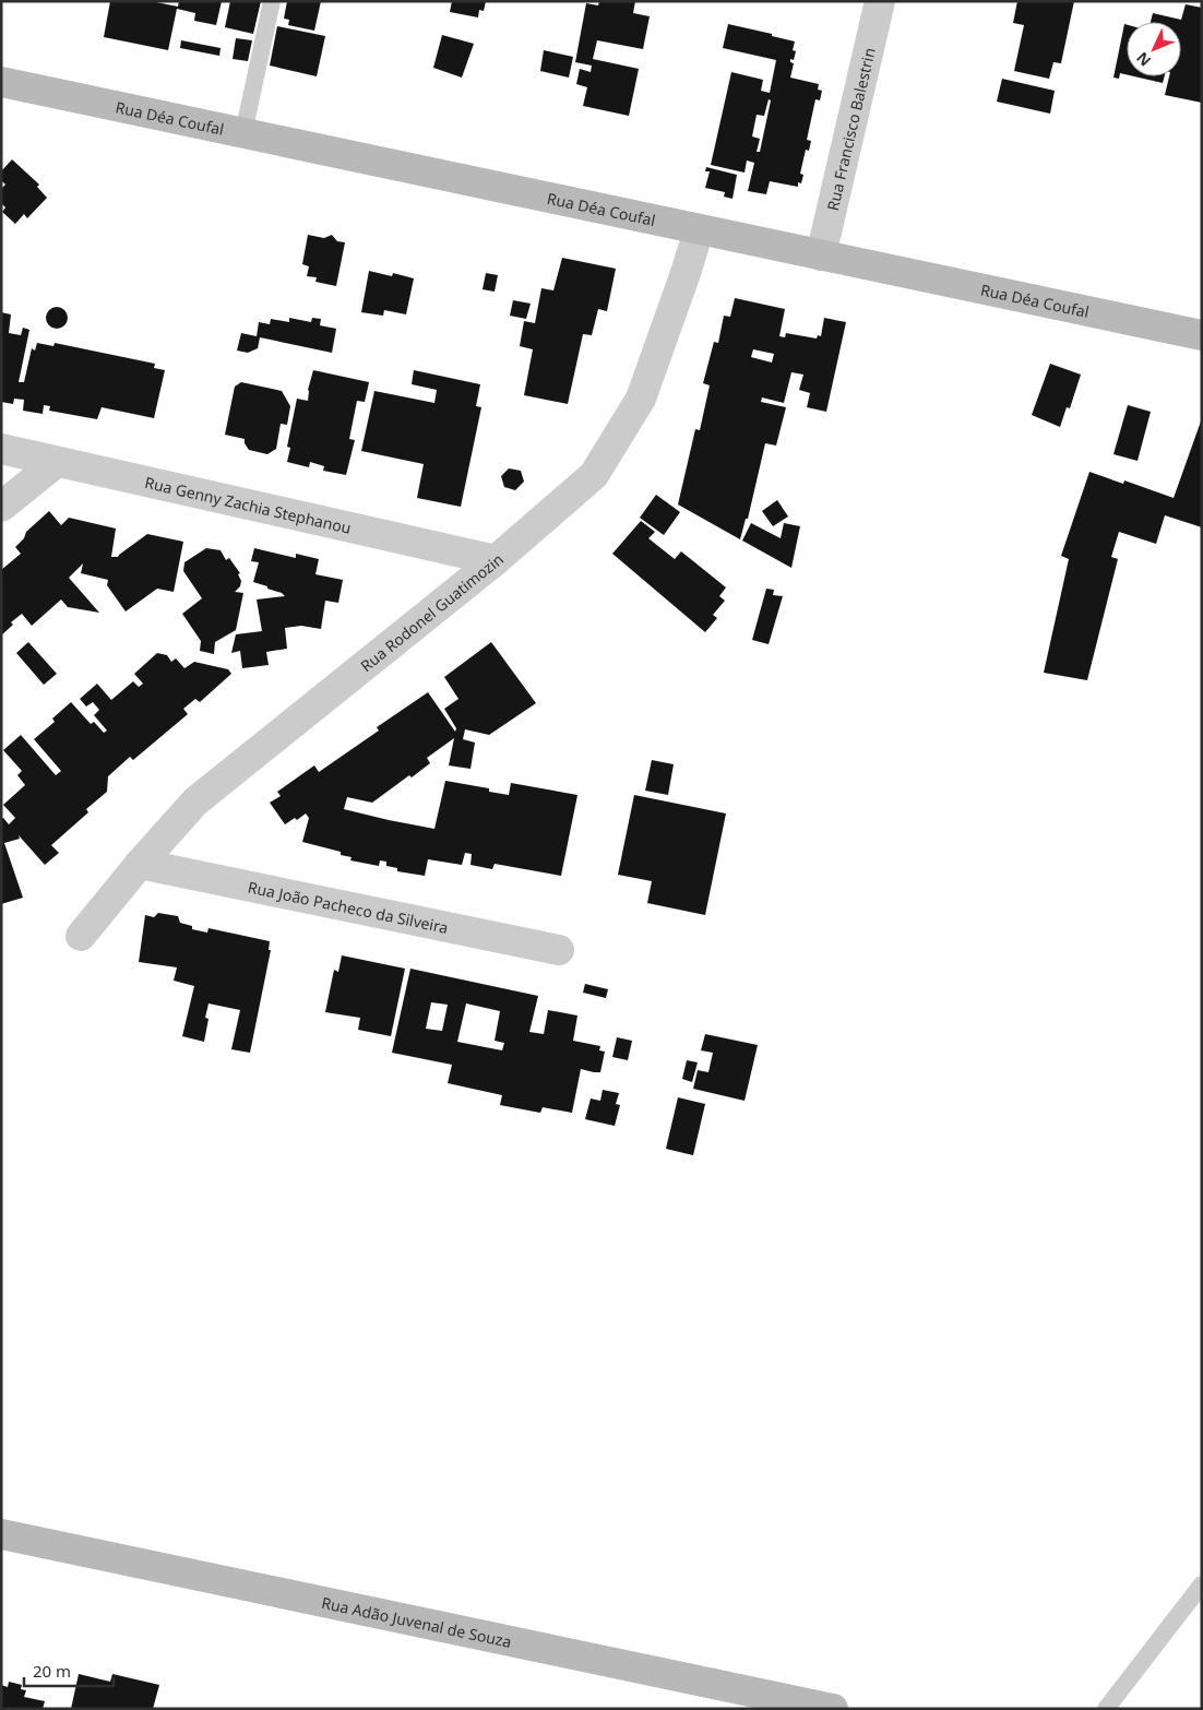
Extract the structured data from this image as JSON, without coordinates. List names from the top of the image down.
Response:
{
  "streets": {
    "main road": ["Rua Déa Coufal", "Rua Adão Juvenal de Souza"],
    "street": [
      "Rua Francisco Balestrin",
      "Rua Genny Zachia Stephanou",
      "Rua Rodonel Guatimozin",
      "Rua João Pacheco da Silveira"
    ]
  },
  "crossings": [
    ["Rua Déa Coufal", "Rua Francisco Balestrin"],
    ["Rua Déa Coufal", "Rua Rodonel Guatimozin"],
    ["Rua Genny Zachia Stephanou", "Rua Rodonel Guatimozin"],
    ["Rua Rodonel Guatimozin", "Rua João Pacheco da Silveira"]
  ],
  "scale_bar": "20 m",
  "north": "bottom left"
}
